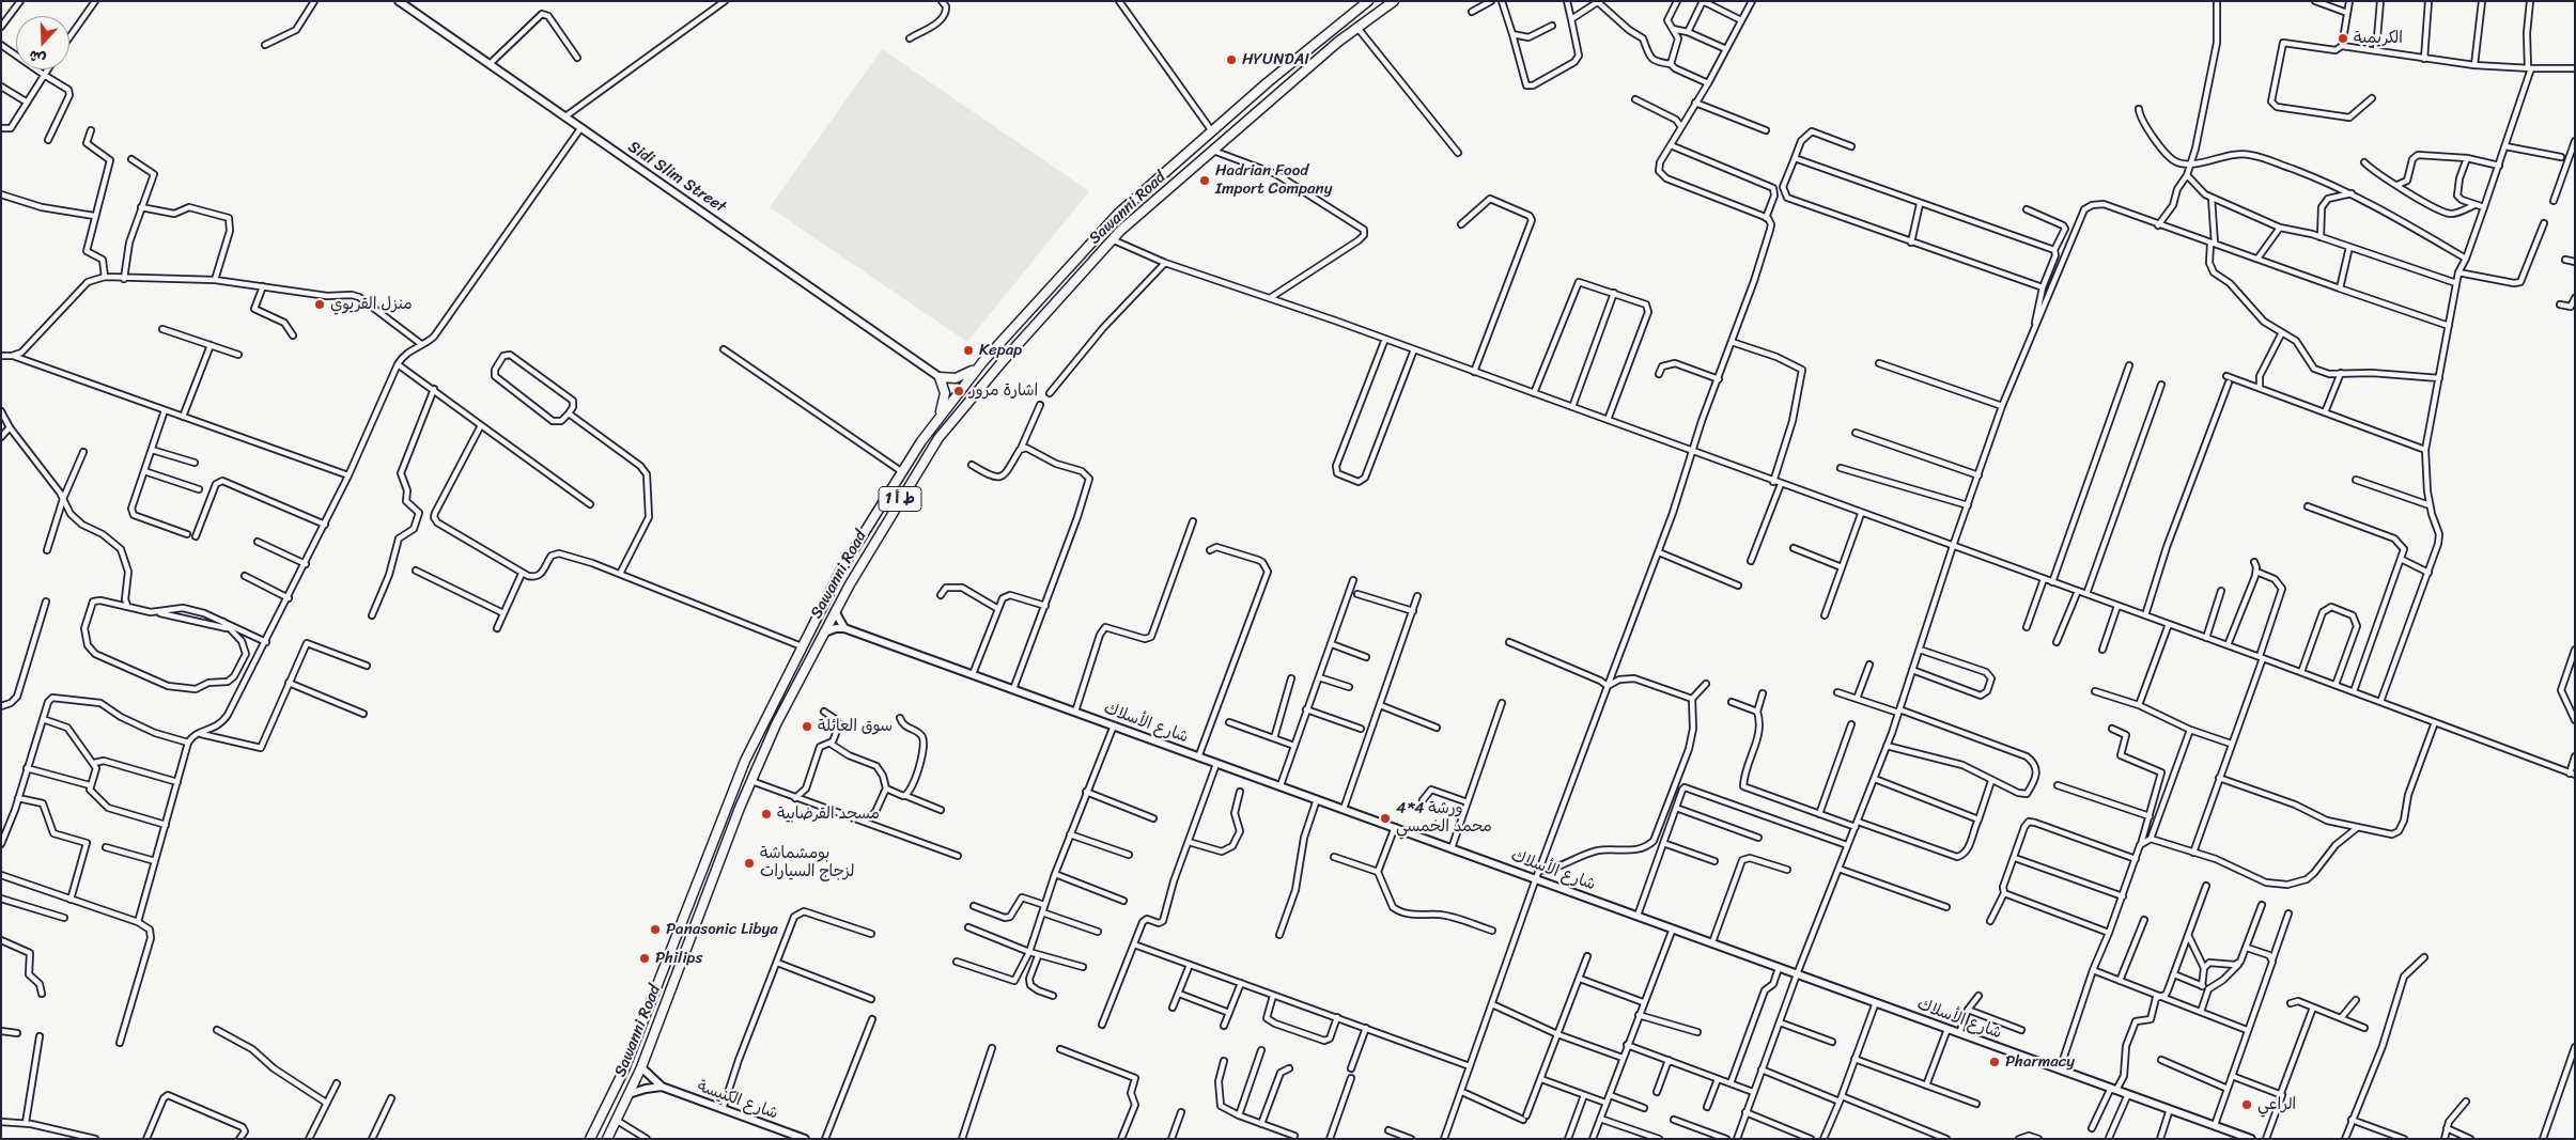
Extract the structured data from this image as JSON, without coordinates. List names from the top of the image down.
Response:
{
  "streets": {
    "highway": ["Sawanni Road", "ط أ 1"],
    "street": ["Sidi Slim Street", "شارع الأسلاك", "شارع الكنيسة"]
  },
  "crossings": [
    ["Sawanni Road", "شارع الكنيسة"]
  ],
  "places": [
    "الكريمية",
    "HYUNDAI",
    "Hadrian Food Import Company",
    "منزل القريوي",
    "Kepap",
    "اشارة مرور",
    "سوق العائلة",
    "مسجد القرضابية",
    "4*4 ورشة محمد الخمسي",
    "بومشماشة لزجاج السيارات",
    "Panasonic Libya",
    "Philips",
    "Pharmacy",
    "الراعي"
  ],
  "north": "bottom"
}
